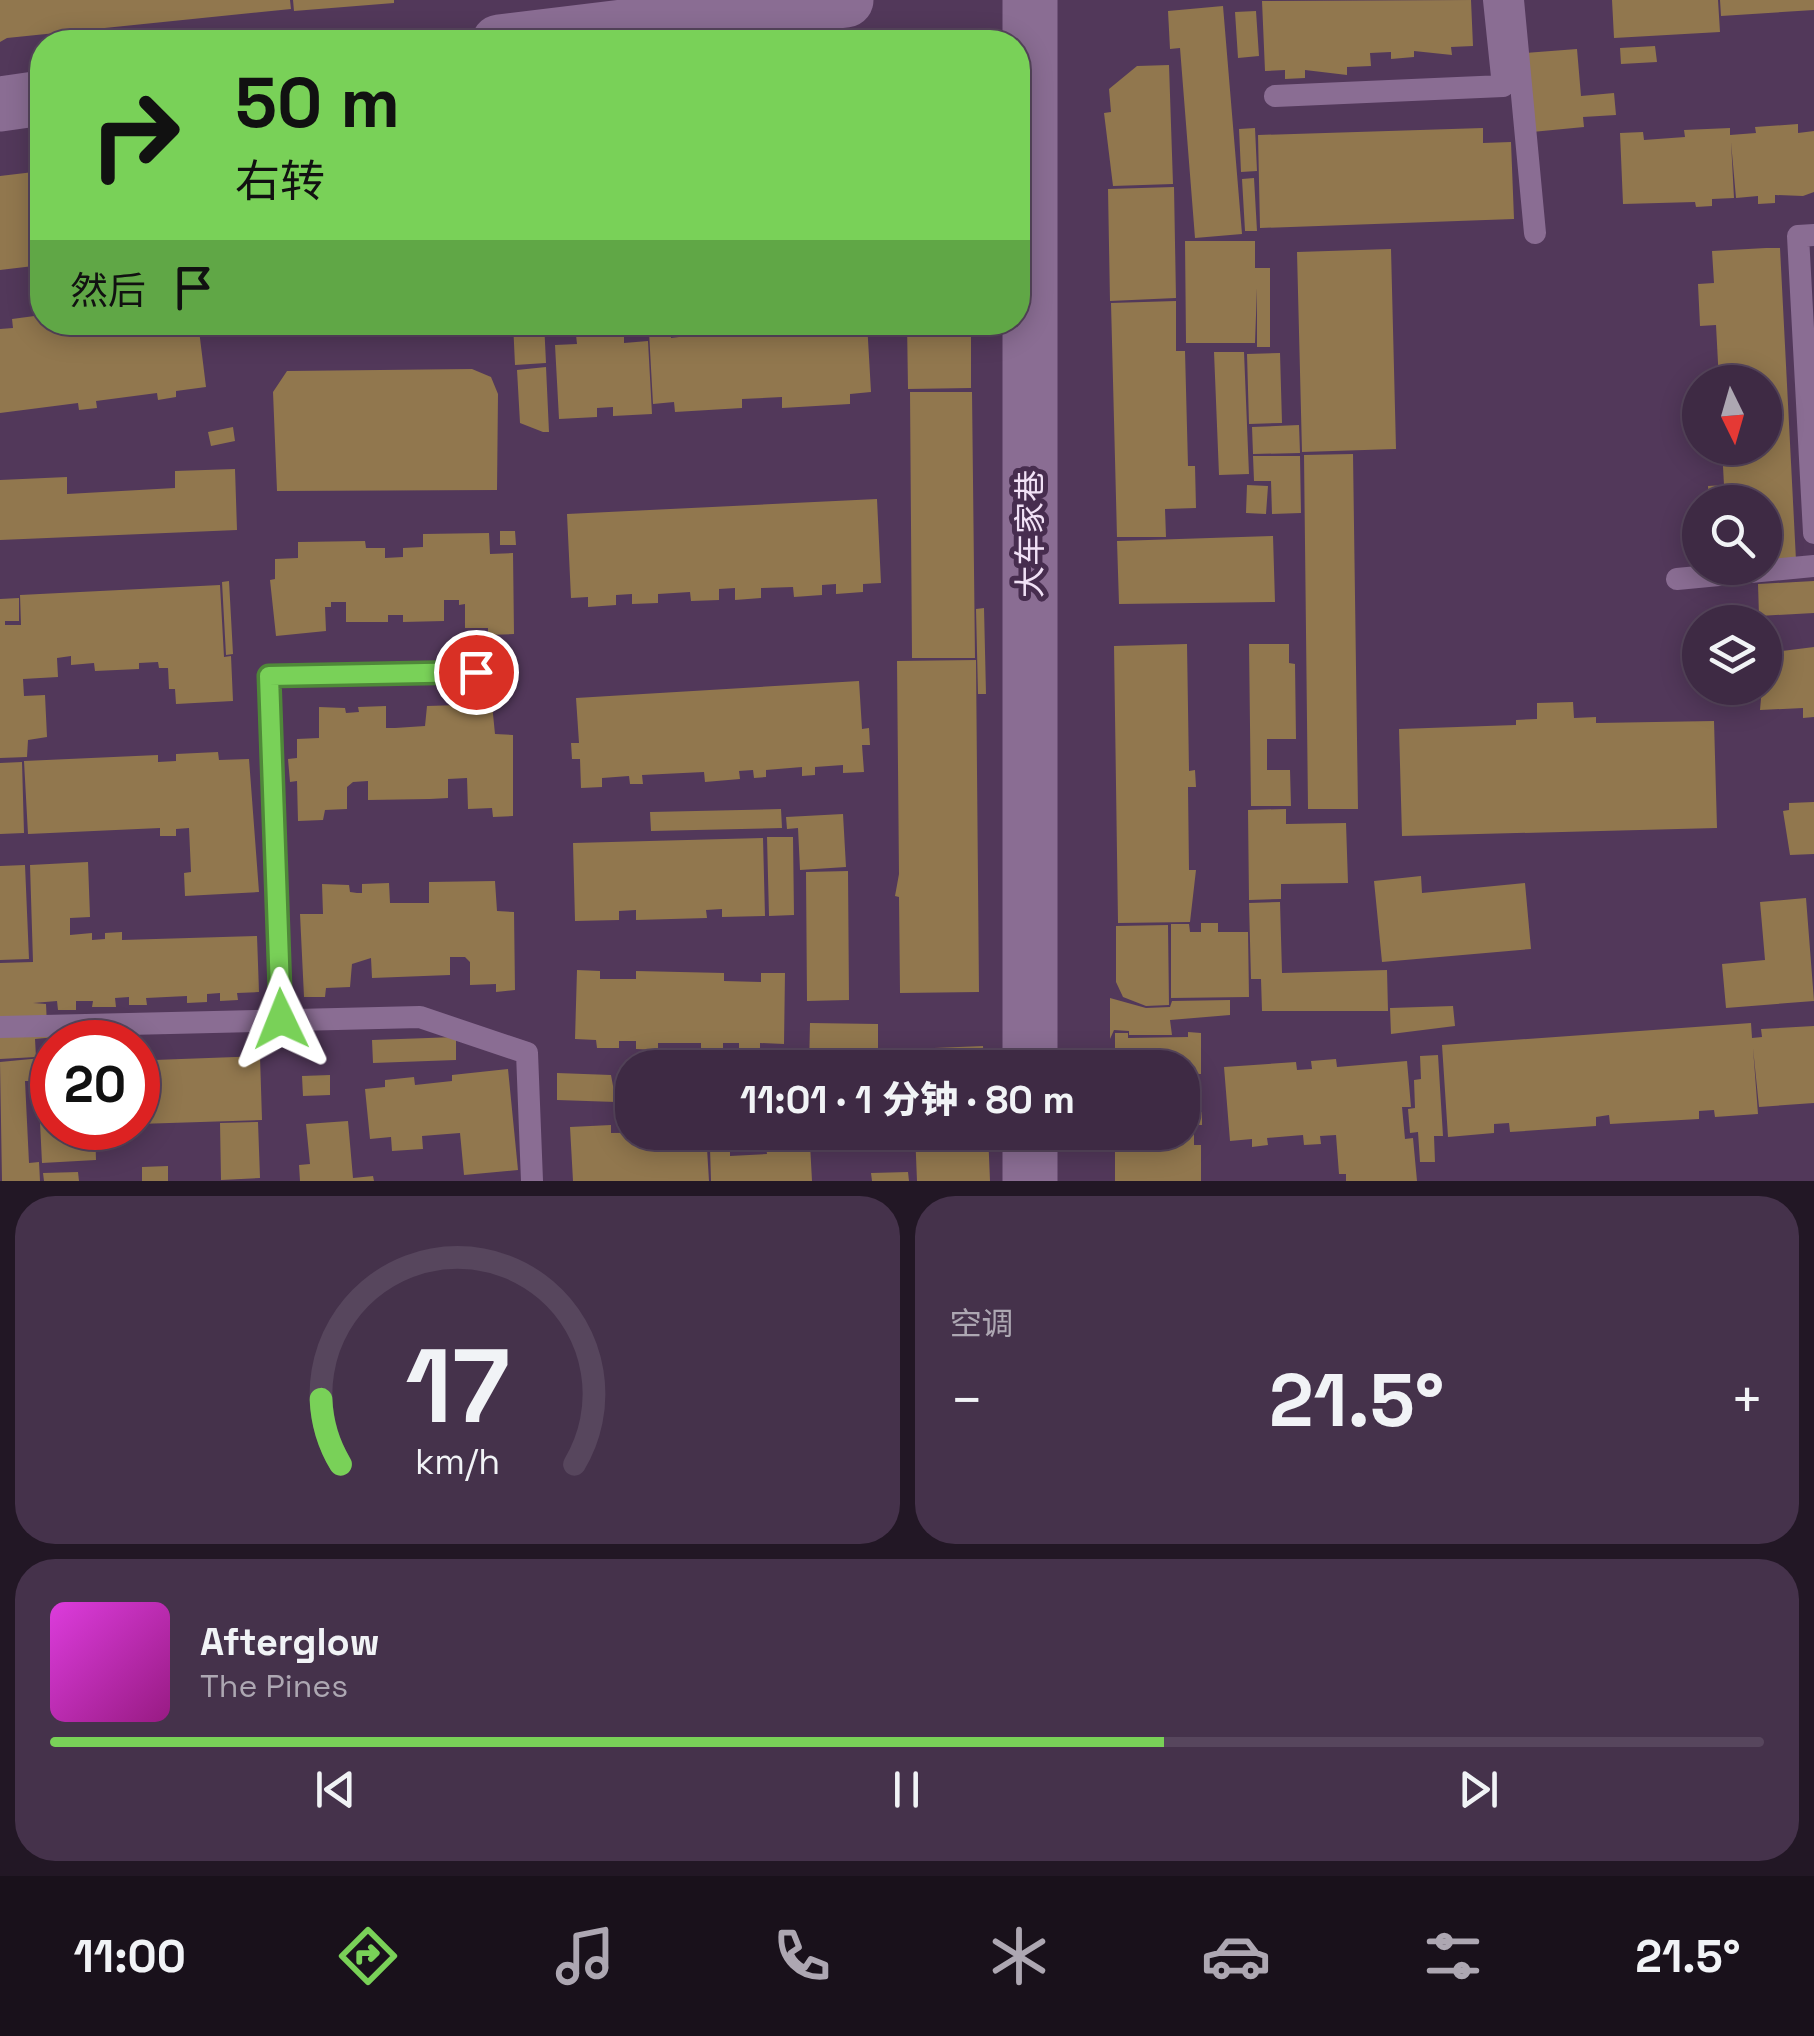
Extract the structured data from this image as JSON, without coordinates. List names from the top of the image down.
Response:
{
  "streets": {
    "street": ["大车家巷"]
  },
  "north": "bottom",
  "page": {
    "turn": ["50 m", "右转"],
    "then": "然后",
    "limit": "20",
    "trip": "11:01 · 1 分钟 · 80 m",
    "tile": "空调",
    "heat": ["−", "21.5°", "+"],
    "song": ["Afterglow", "The Pines"],
    "tabs": ["11:00", "21.5°"],
    "gauge": ["17", "km/h"]
  }
}
